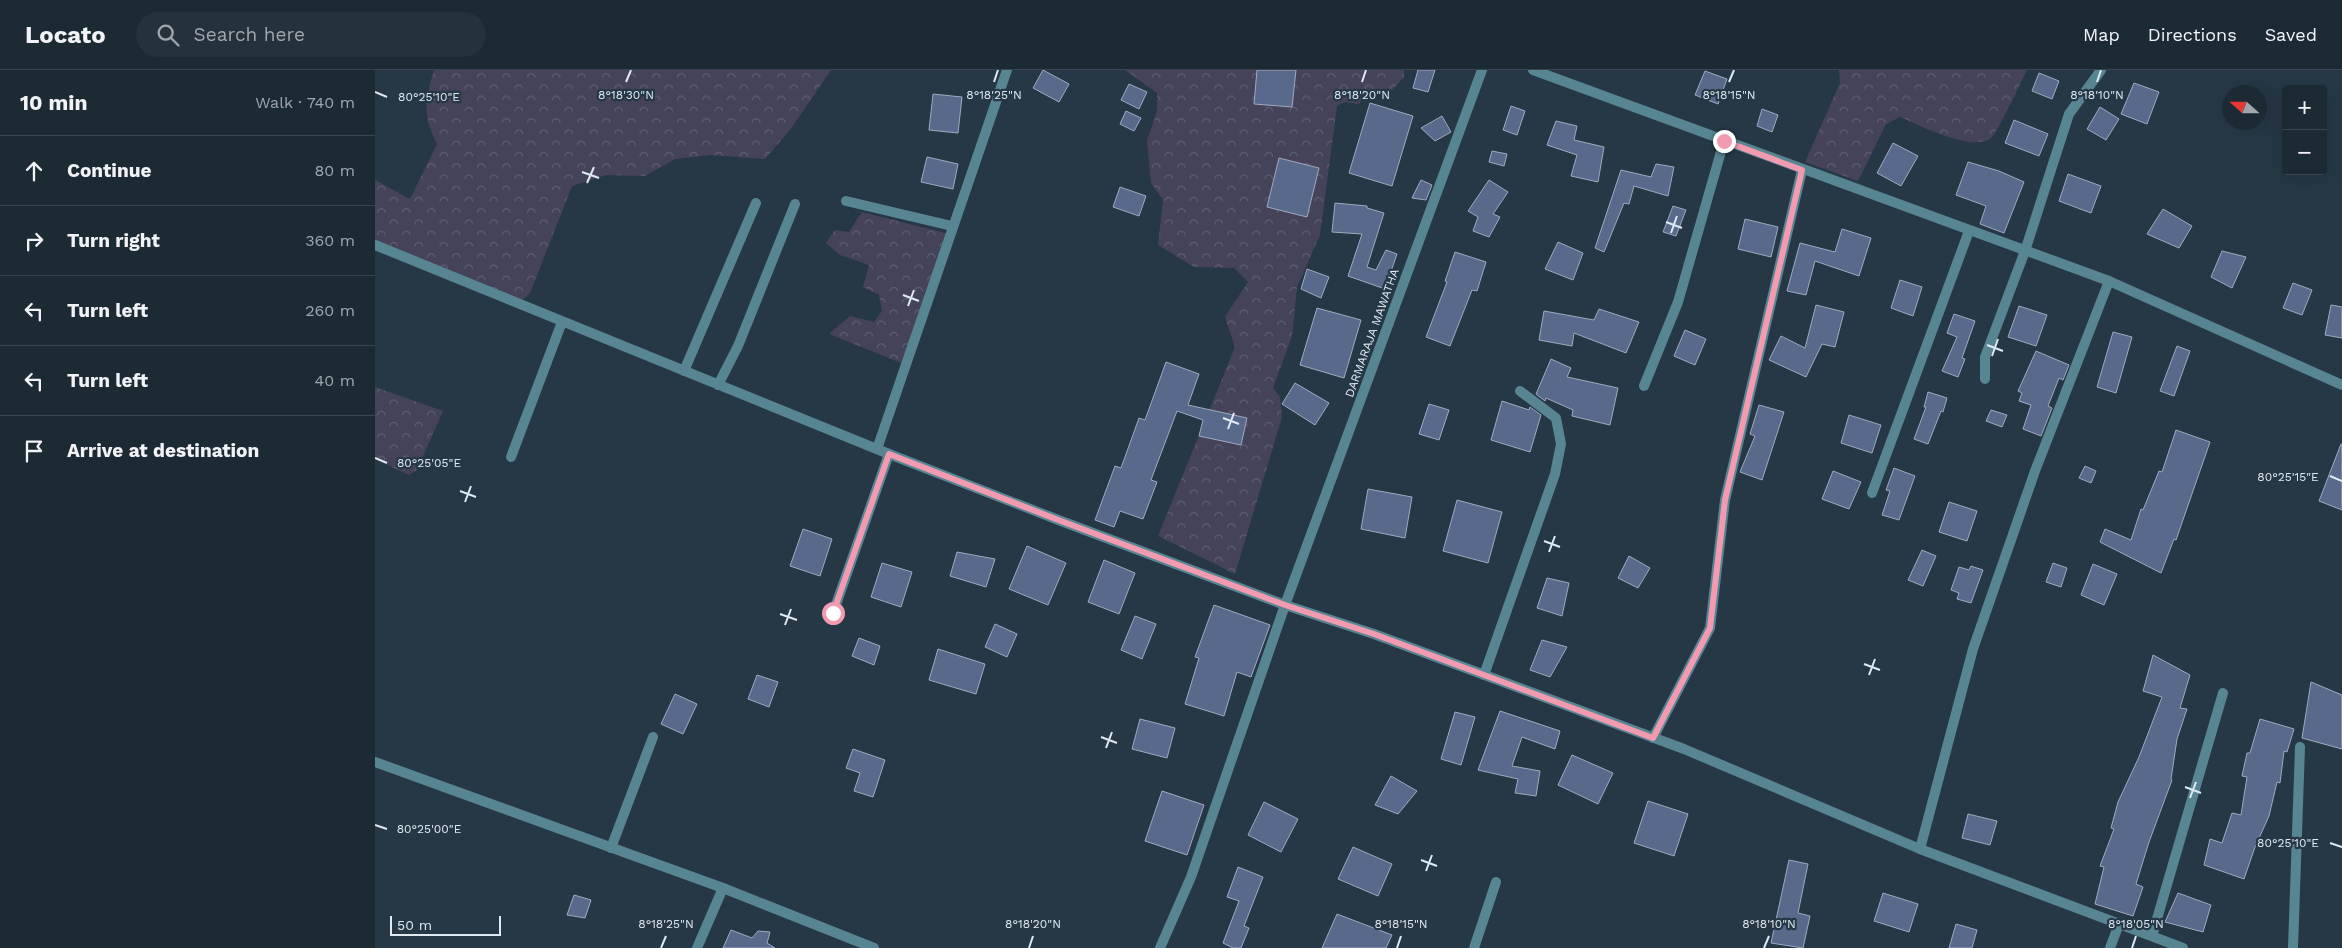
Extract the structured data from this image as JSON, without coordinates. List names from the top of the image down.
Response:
{
  "streets": {
    "street": ["DARMARAJA MAWATHA"]
  },
  "scale_bar": "50 m",
  "north": "left",
  "page": {
    "header": "Locato",
    "search": "Search here",
    "nav": ["Map", "Directions", "Saved"],
    "heading": ["10 min", "Walk · 740 m"],
    "map_buttons": ["+", "−"],
    "list": [
      ["Continue", "80 m"],
      ["Turn right", "360 m"],
      ["Turn left", "260 m"],
      ["Turn left", "40 m"],
      "Arrive at destination"
    ],
    "scale": "50 m"
  },
  "coordinates": [
    "8°18'30\"N",
    "8°18'25\"N",
    "8°18'20\"N",
    "8°18'15\"N",
    "8°18'10\"N",
    "80°25'10\"E",
    "80°25'05\"E",
    "80°25'15\"E",
    "80°25'00\"E",
    "8°18'05\"N"
  ]
}
